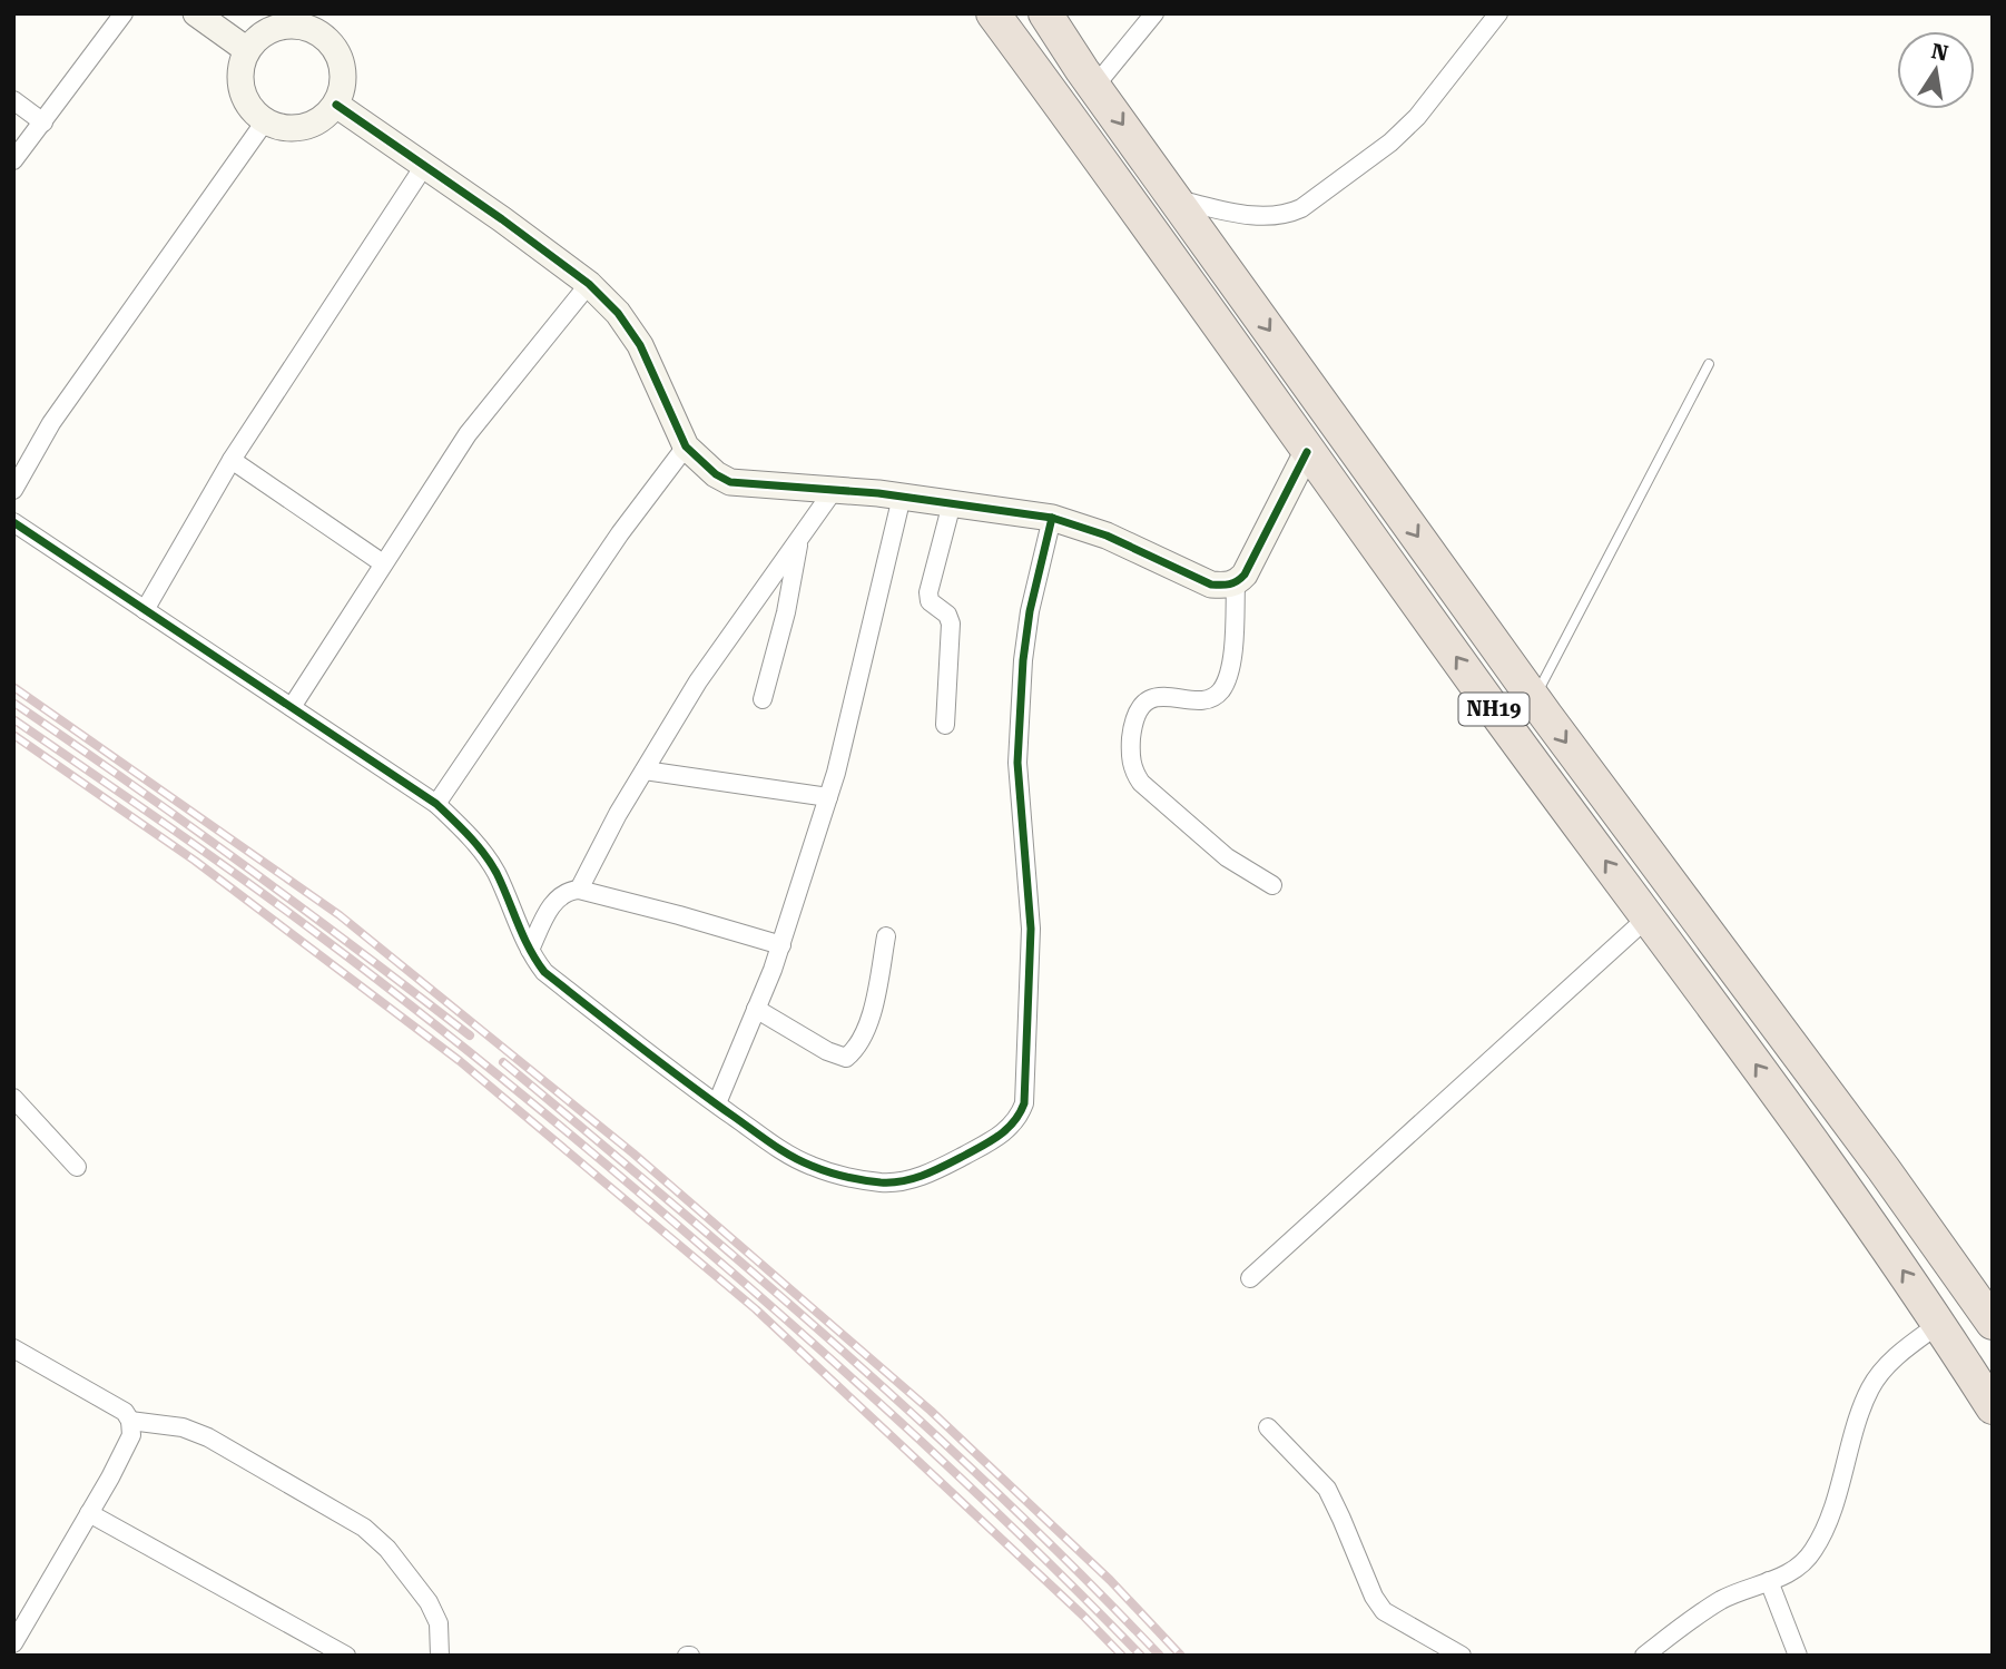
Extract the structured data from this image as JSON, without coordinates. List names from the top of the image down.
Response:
{
  "streets": {
    "highway": ["NH19"]
  },
  "north": "top"
}
